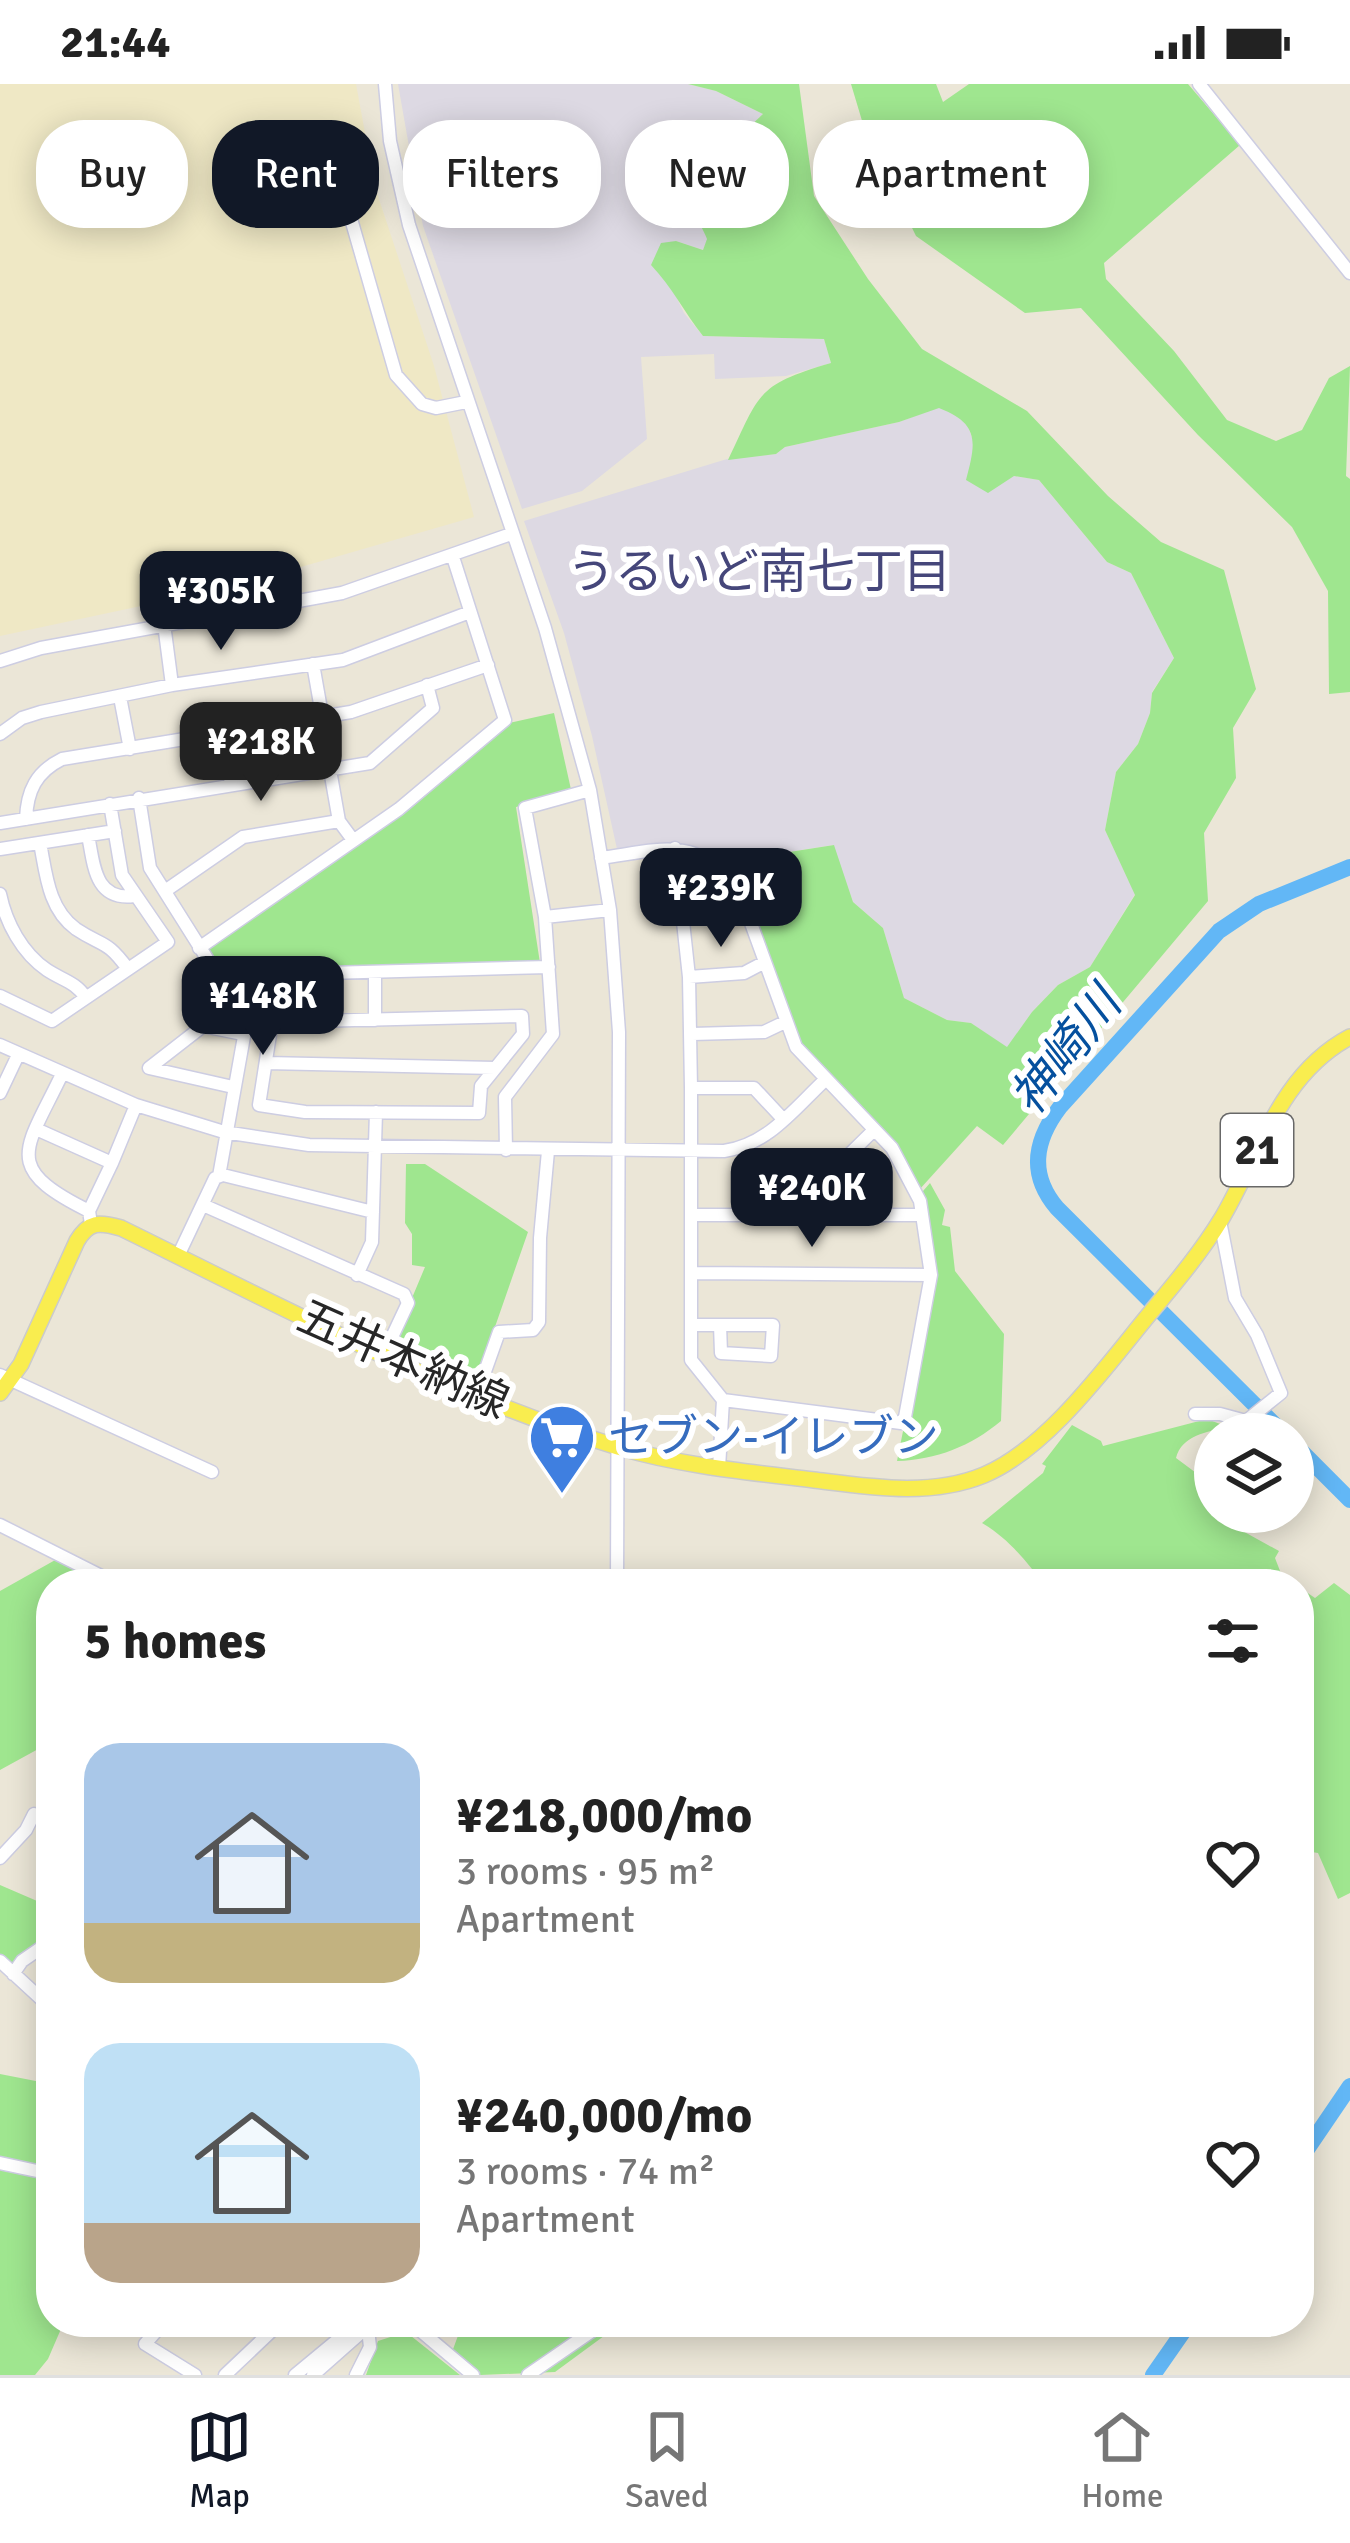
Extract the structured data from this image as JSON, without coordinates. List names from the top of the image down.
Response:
{
  "streets": {
    "main road": ["21", "五井本納線"]
  },
  "districts": ["うるいど南七丁目"],
  "water": ["神崎川"],
  "places": {
    "supermarket": ["セブン-イレブン"]
  },
  "page": {
    "status": "21:44",
    "chip": [
      "Buy",
      "Rent",
      "Filters",
      "New",
      "Apartment"
    ],
    "price": [
      "¥305K",
      "¥218K",
      "¥239K",
      "¥148K",
      "¥240K"
    ],
    "heading": "5 homes",
    "list": [
      {
        "name": "¥218,000/mo",
        "note": "3 rooms · 95 m² · Apartment"
      },
      {
        "name": "¥240,000/mo",
        "note": "3 rooms · 74 m² · Apartment"
      }
    ],
    "tabs": ["Map", "Saved", "Home"]
  }
}
